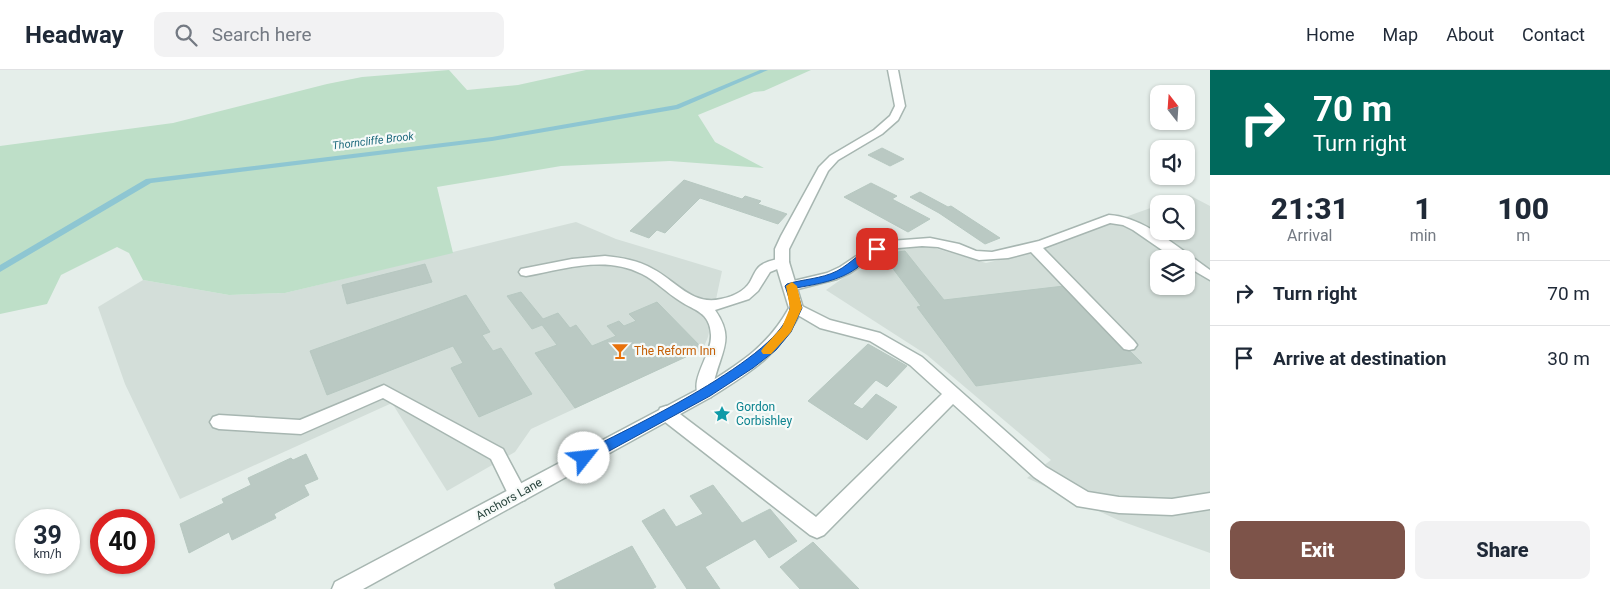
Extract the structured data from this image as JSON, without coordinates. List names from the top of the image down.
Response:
{
  "streets": {
    "street": ["Anchors Lane"]
  },
  "water": ["Thorncliffe Brook"],
  "places": {
    "bar": ["The Reform Inn"],
    "place": ["Gordon Corbishley"]
  },
  "north": "top",
  "page": {
    "header": "Headway",
    "search": "Search here",
    "nav": [
      "Home",
      "Map",
      "About",
      "Contact"
    ],
    "turn": ["70 m", "Turn right"],
    "eta": [
      "21:31",
      "Arrival",
      "1",
      "min",
      "100",
      "m"
    ],
    "list": [
      {
        "name": "Turn right",
        "value": "70 m"
      },
      {
        "name": "Arrive at destination",
        "value": "30 m"
      }
    ],
    "speed": "39 km/h",
    "limit": "40",
    "buttons": ["Exit", "Share"]
  }
}
